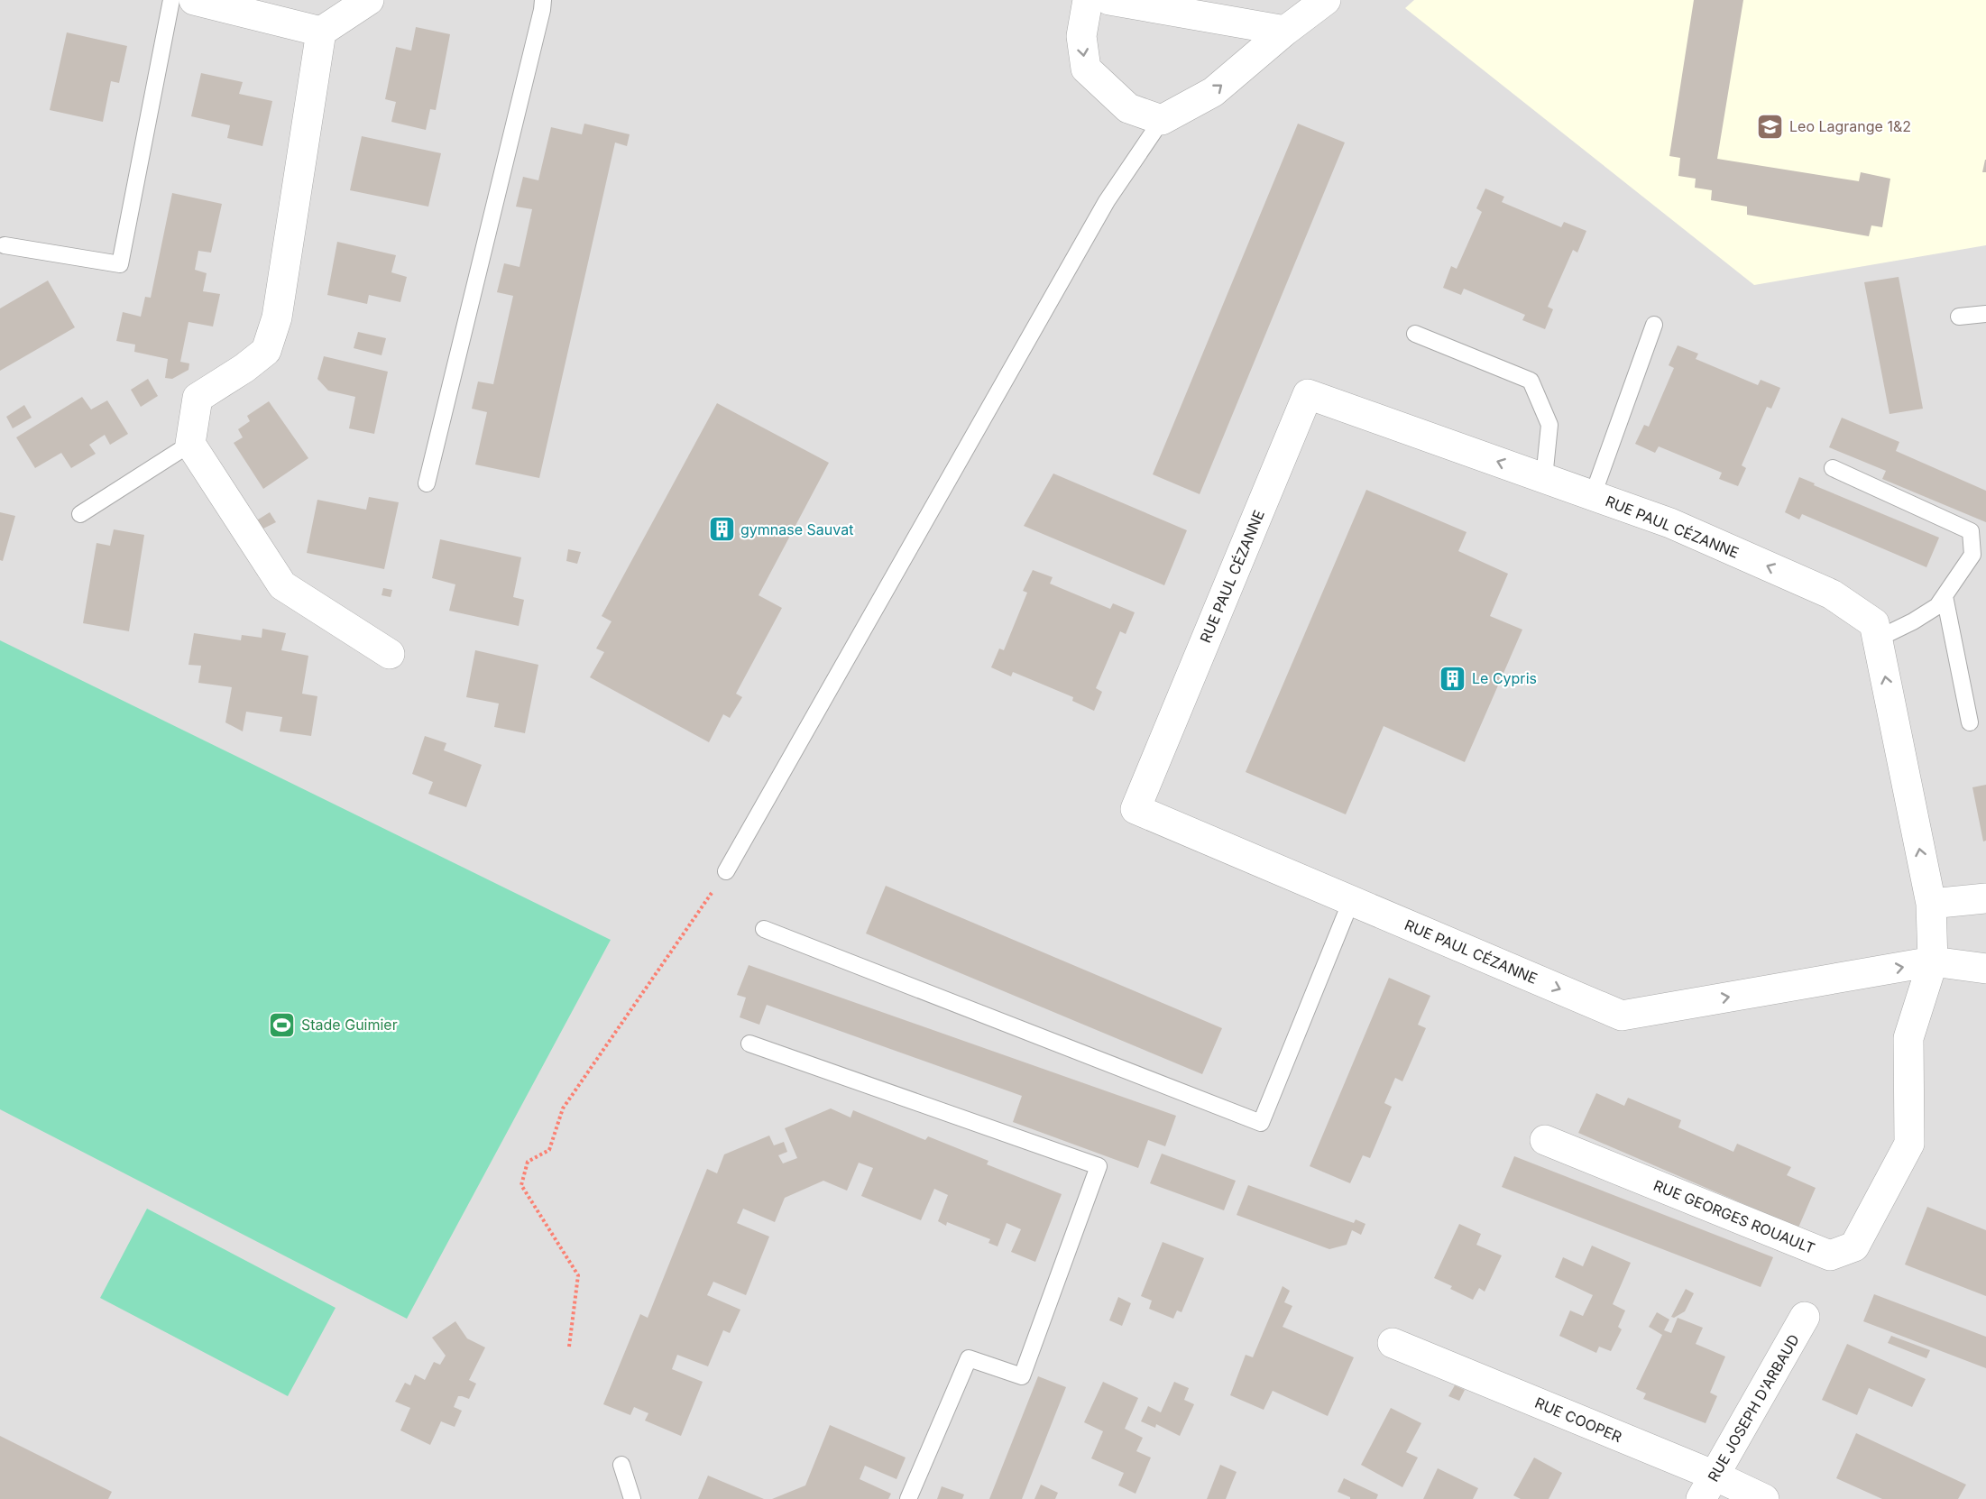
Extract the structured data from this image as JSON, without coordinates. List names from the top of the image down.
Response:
{
  "streets": {
    "street": [
      "RUE PAUL CÉZANNE",
      "RUE GEORGES ROUAULT",
      "RUE JOSEPH D'ARBAUD",
      "RUE COOPER"
    ]
  },
  "crossings": [
    ["RUE PAUL CÉZANNE", "RUE GEORGES ROUAULT"],
    ["RUE JOSEPH D'ARBAUD", "RUE COOPER"]
  ],
  "places": {
    "school or university": ["Leo Lagrange 1&2"],
    "building": ["gymnase Sauvat", "Le Cypris"],
    "sports": ["Stade Guimier"]
  }
}
